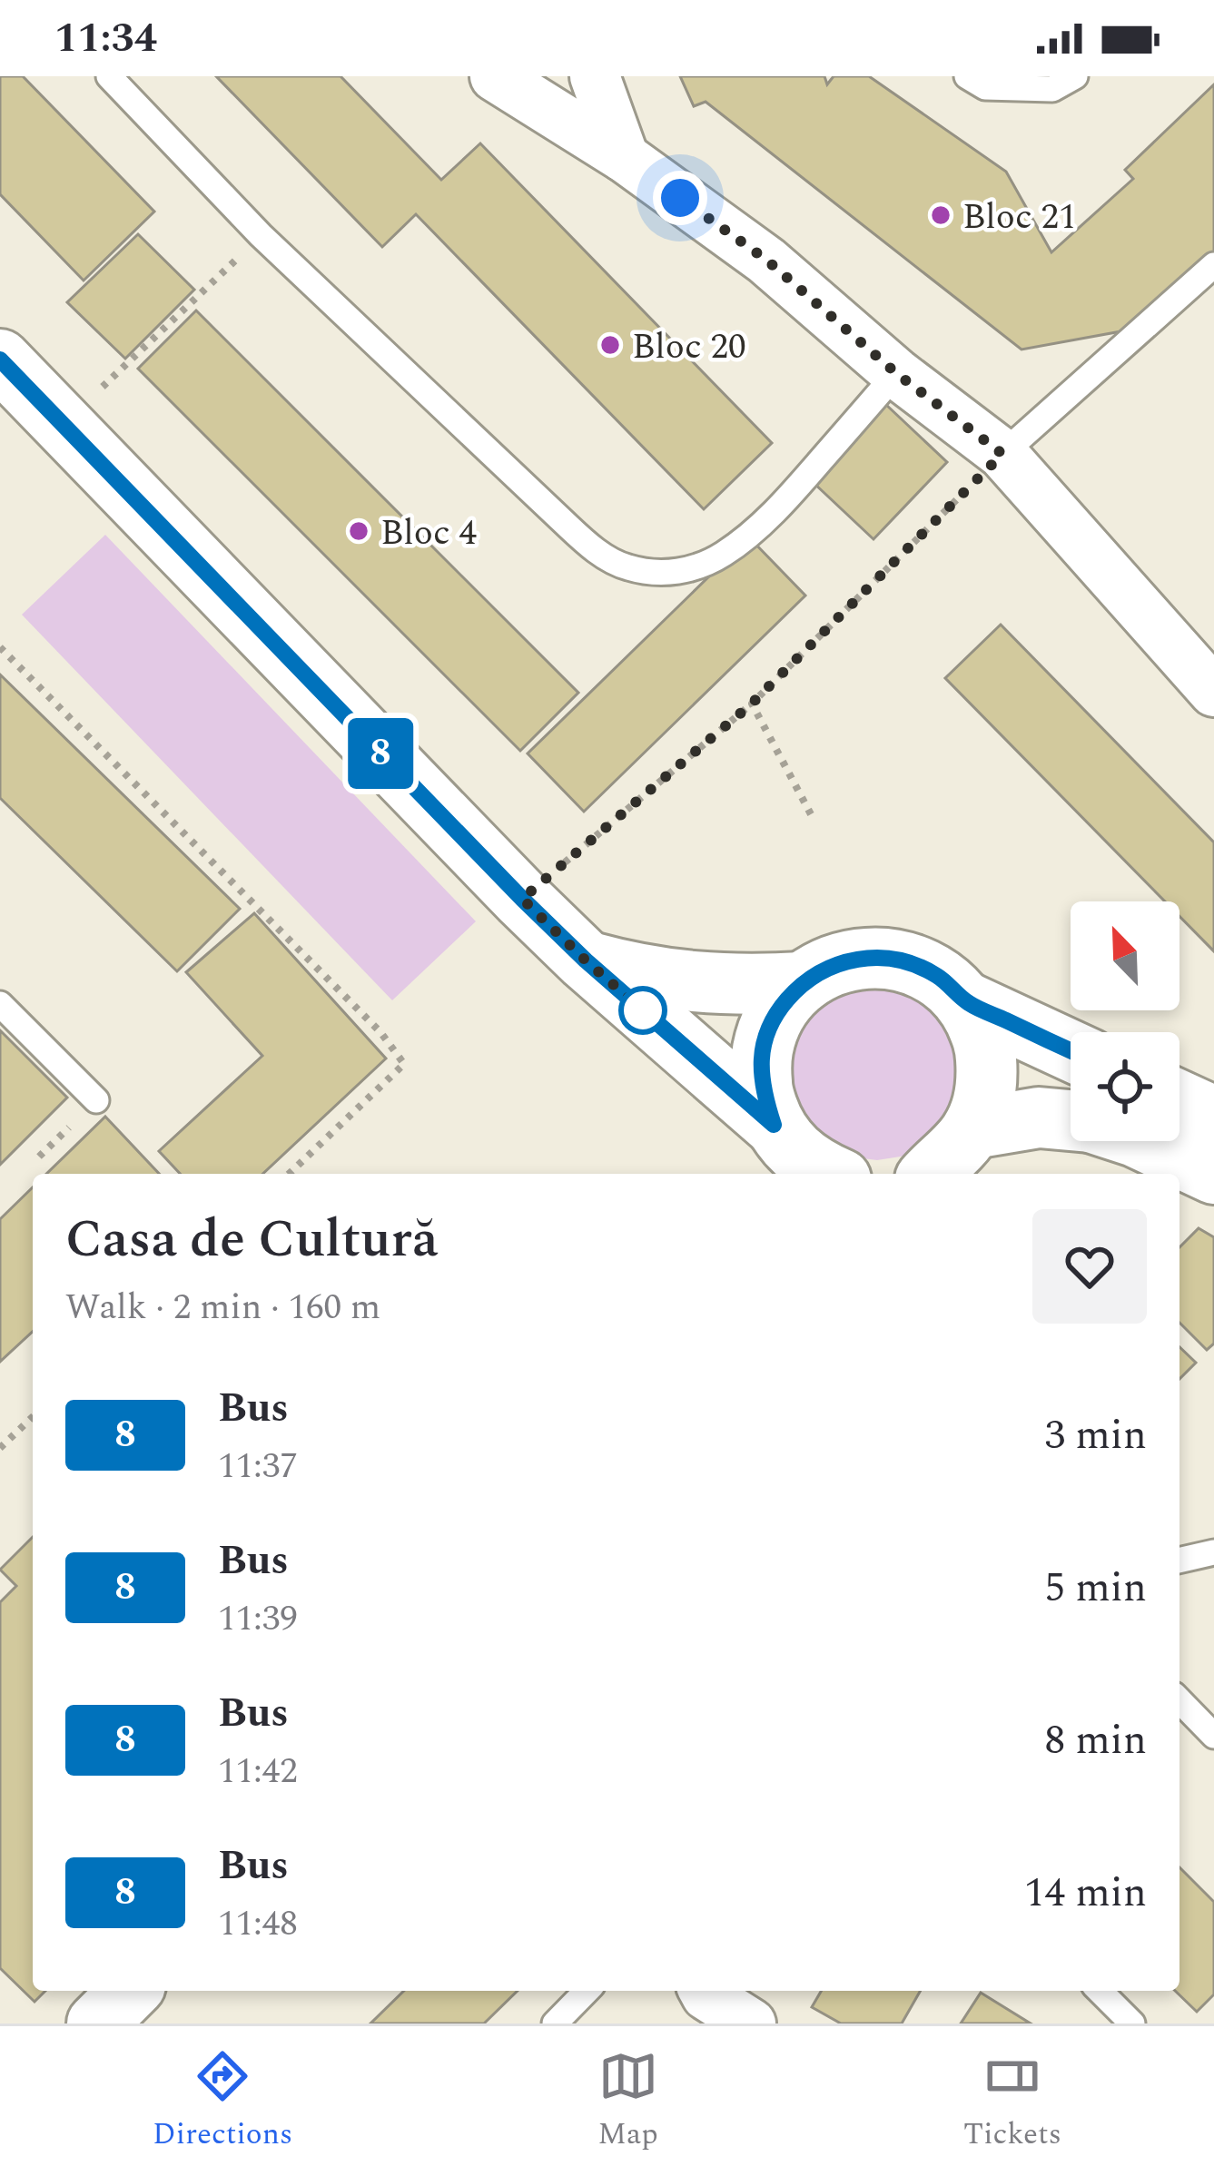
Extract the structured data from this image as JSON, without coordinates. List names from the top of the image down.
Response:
{
  "places": ["Bloc 21", "Bloc 20", "Bloc 4"],
  "lines": ["bus line 8"],
  "north": "top left",
  "page": {
    "status": "11:34",
    "on_map": "8",
    "heading": ["Casa de Cultură", "Walk · 2 min · 160 m"],
    "list": [
      {
        "mark": "8",
        "name": "Bus",
        "note": "11:37",
        "value": "3 min"
      },
      {
        "mark": "8",
        "name": "Bus",
        "note": "11:39",
        "value": "5 min"
      },
      {
        "mark": "8",
        "name": "Bus",
        "note": "11:42",
        "value": "8 min"
      },
      {
        "mark": "8",
        "name": "Bus",
        "note": "11:48",
        "value": "14 min"
      }
    ],
    "tabs": ["Directions", "Map", "Tickets"]
  }
}
